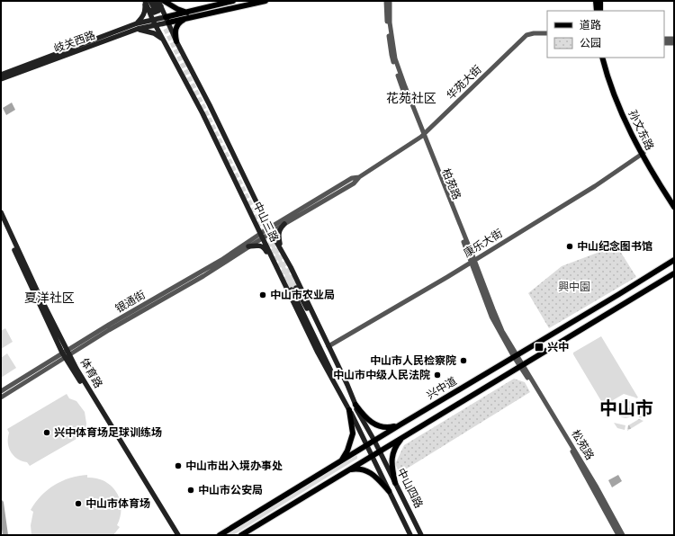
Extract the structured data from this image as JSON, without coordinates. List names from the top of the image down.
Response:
{
  "streets": {
    "main road": [
      "岐关西路",
      "孙文东路",
      "中山三路",
      "体育路",
      "兴中道",
      "中山四路"
    ],
    "street": [
      "华苑大街",
      "柏苑路",
      "康乐大街",
      "银通街",
      "松苑路"
    ]
  },
  "crossings": [
    ["岐关西路", "中山三路"],
    ["华苑大街", "柏苑路"],
    ["华苑大街", "中山三路"],
    ["华苑大街", "银通街"],
    ["孙文东路", "康乐大街"],
    ["柏苑路", "康乐大街"],
    ["柏苑路", "兴中道"],
    ["柏苑路", "松苑路"],
    ["中山三路", "康乐大街"],
    ["中山三路", "银通街"],
    ["中山三路", "兴中道"],
    ["中山三路", "中山四路"],
    ["银通街", "体育路"],
    ["兴中道", "松苑路"],
    ["兴中道", "中山四路"]
  ],
  "districts": ["花苑社区", "夏洋社区", "中山市"],
  "parks": ["興中園"],
  "places": {
    "other": [
      "中山纪念图书馆",
      "中山市农业局",
      "中山市人民检察院",
      "中山市中级人民法院",
      "兴中体育场足球训练场",
      "中山市出入境办事处",
      "中山市公安局",
      "中山市体育场"
    ],
    "transit": ["兴中"]
  },
  "legend": ["道路", "公园"]
}
